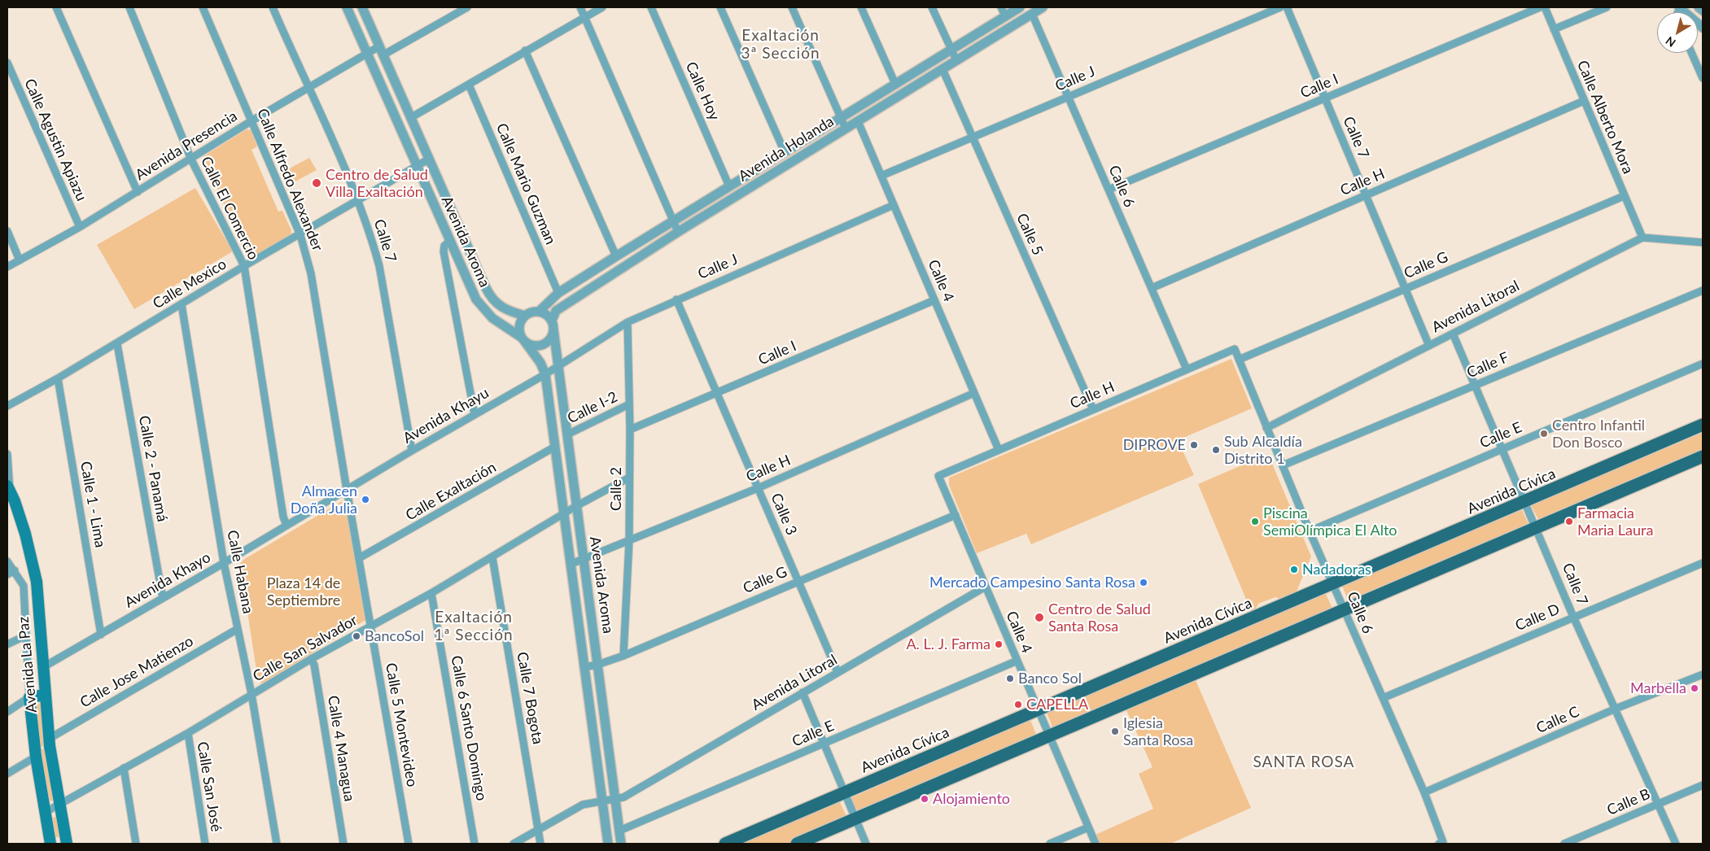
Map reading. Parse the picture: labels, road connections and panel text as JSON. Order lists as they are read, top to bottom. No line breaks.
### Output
{"streets":{"main road":["Avenida Cívica","Avenida La Paz"],"street":["Calle J","Calle I","Calle Hoy","Calle Alberto Mora","Calle 7","Calle Agustin Apiazu","Avenida Presencia","Avenida Holanda","Calle Alfredo Alexander","Calle H","Calle Mario Guzman","Calle 6","Calle El Comercio","Calle 5","Avenida Aroma","Calle G","Calle 4","Calle Mexico","Avenida Litoral","Calle F","Calle I-2","Avenida Khayu","Calle E","Calle 2 - Panamá","Calle 2","Calle Exaltación","Calle 1 - Lima","Calle 3","Calle Habana","Avenida Khayo","Calle D","Calle San Salvador","Calle Jose Matienzo","Calle 7 Bogota","Calle C","Calle 5 Montevideo","Calle 6 Santo Domingo","Calle 4 Managua","Calle San José","Calle B"]},"crossings":[["Calle J","Calle 6"],["Calle J","Calle 5"],["Calle J","Avenida Aroma"],["Calle J","Calle 4"],["Calle J","Avenida Khayu"],["Calle J","Calle 2"],["Calle J","Calle 3"],["Calle I","Calle 7"],["Calle I","Calle 6"],["Calle I","Calle 4"],["Calle I","Calle 2"],["Calle I","Calle 3"],["Calle Hoy","Avenida Holanda"],["Calle Alberto Mora","Calle H"],["Calle Alberto Mora","Calle G"],["Calle Alberto Mora","Avenida Litoral"],["Calle 7","Avenida Presencia"],["Calle 7","Calle H"],["Calle 7","Calle G"],["Calle 7","Calle Mexico"],["Calle 7","Avenida Litoral"],["Calle 7","Calle F"],["Calle 7","Avenida Khayu"],["Calle 7","Calle E"],["Calle 7","Avenida Cívica"],["Calle 7","Calle D"],["Calle 7","Calle C"],["Calle 7","Calle B"],["Calle Agustin Apiazu","Avenida Presencia"],["Avenida Presencia","Calle Alfredo Alexander"],["Avenida Presencia","Calle El Comercio"],["Avenida Presencia","Avenida Aroma"],["Avenida Holanda","Calle Mario Guzman"],["Avenida Holanda","Calle 6"],["Avenida Holanda","Calle 5"],["Avenida Holanda","Avenida Aroma"],["Avenida Holanda","Calle 4"],["Calle Alfredo Alexander","Calle Mexico"],["Calle Alfredo Alexander","Avenida Khayu"],["Calle Alfredo Alexander","Avenida Khayo"],["Calle Alfredo Alexander","Calle 5 Montevideo"],["Calle H","Calle 6"],["Calle H","Calle 5"],["Calle H","Avenida Aroma"],["Calle H","Calle 4"],["Calle H","Calle 2"],["Calle H","Calle 3"],["Calle 6","Calle G"],["Calle 6","Avenida Litoral"],["Calle 6","Calle F"],["Calle 6","Calle E"],["Calle 6","Avenida Cívica"],["Calle 6","Calle D"],["Calle 6","Calle C"],["Calle El Comercio","Calle Mexico"],["Calle El Comercio","Avenida Khayo"],["Avenida Aroma","Calle G"],["Avenida Aroma","Calle Mexico"],["Avenida Aroma","Avenida Litoral"],["Avenida Aroma","Calle I-2"],["Avenida Aroma","Avenida Khayu"],["Avenida Aroma","Calle E"],["Avenida Aroma","Calle Exaltación"],["Avenida Aroma","Calle San Salvador"],["Calle G","Calle 4"],["Calle G","Calle 2"],["Calle G","Calle 3"],["Calle 4","Avenida Litoral"],["Calle 4","Calle E"],["Calle 4","Avenida Cívica"],["Calle Mexico","Calle 2 - Panamá"],["Calle Mexico","Calle 1 - Lima"],["Calle Mexico","Calle Habana"],["Avenida Litoral","Calle 3"],["Avenida Litoral","Calle 7 Bogota"],["Calle I-2","Calle 2"],["Avenida Khayu","Avenida Khayo"],["Avenida Khayu","Calle 5 Montevideo"],["Calle 2 - Panamá","Avenida Khayo"],["Calle 2","Calle San Salvador"],["Calle Exaltación","Calle 5 Montevideo"],["Calle 1 - Lima","Avenida Khayo"],["Calle Habana","Avenida Khayo"],["Calle Habana","Calle San Salvador"],["Calle Habana","Calle Jose Matienzo"],["Avenida Khayo","Avenida La Paz"],["Avenida Khayo","Calle 5 Montevideo"],["Calle San Salvador","Avenida La Paz"],["Calle San Salvador","Calle 7 Bogota"],["Calle San Salvador","Calle 5 Montevideo"],["Calle San Salvador","Calle 6 Santo Domingo"],["Calle San Salvador","Calle 4 Managua"],["Calle San Salvador","Calle San José"],["Avenida La Paz","Calle Jose Matienzo"]],"districts":["Exaltación 3ª Sección","Exaltación 1ª Sección","SANTA ROSA"],"parks":["Plaza 14 de Septiembre"],"places":["Centro de Salud Villa Exaltación","Centro Infantil Don Bosco","DIPROVE","Sub Alcaldía Distrito 1","Almacen Doña Julia","Piscina SemiOlímpica El Alto","Farmacia Maria Laura","Nadadoras","Mercado Campesino Santa Rosa","Centro de Salud Santa Rosa","BancoSol","A. L. J. Farma","Banco Sol","Marbella","CAPELLA","Iglesia Santa Rosa","Alojamiento"],"north":"bottom left"}
